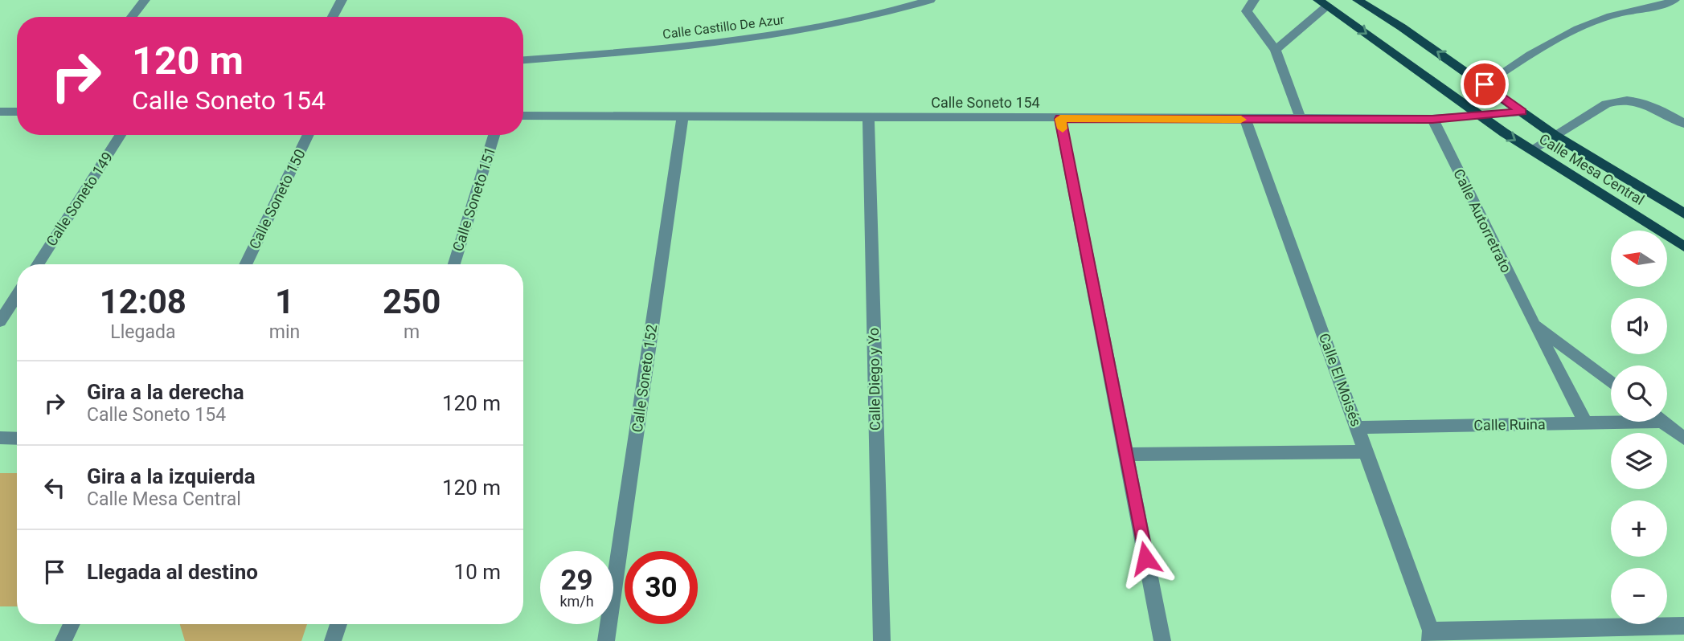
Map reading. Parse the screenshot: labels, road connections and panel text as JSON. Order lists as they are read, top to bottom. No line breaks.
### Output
{"streets":{"main road":["Calle Mesa Central"],"street":["Calle Castillo De Azur","Calle Soneto 154","Calle Soneto 149","Calle Soneto 150","Calle Soneto 151","Calle Autorretrato","Calle Soneto 152","Calle Diego y Yo","Calle El Moisés","Calle Ruina"]},"crossings":[["Calle Soneto 154","Calle Mesa Central"],["Calle Soneto 154","Calle Autorretrato"],["Calle Soneto 154","Calle Soneto 152"],["Calle Soneto 154","Calle Diego y Yo"],["Calle Soneto 154","Calle El Moisés"],["Calle Autorretrato","Calle Ruina"],["Calle El Moisés","Calle Ruina"]],"north":"left","page":{"turn":["120 m","Calle Soneto 154"],"map_buttons":["+","−"],"eta":["12:08","Llegada","1","min","250","m"],"list":[{"name":"Gira a la derecha","note":"Calle Soneto 154","value":"120 m"},{"name":"Gira a la izquierda","note":"Calle Mesa Central","value":"120 m"},{"name":"Llegada al destino","value":"10 m"}],"speed":"29 km/h","limit":"30"}}
